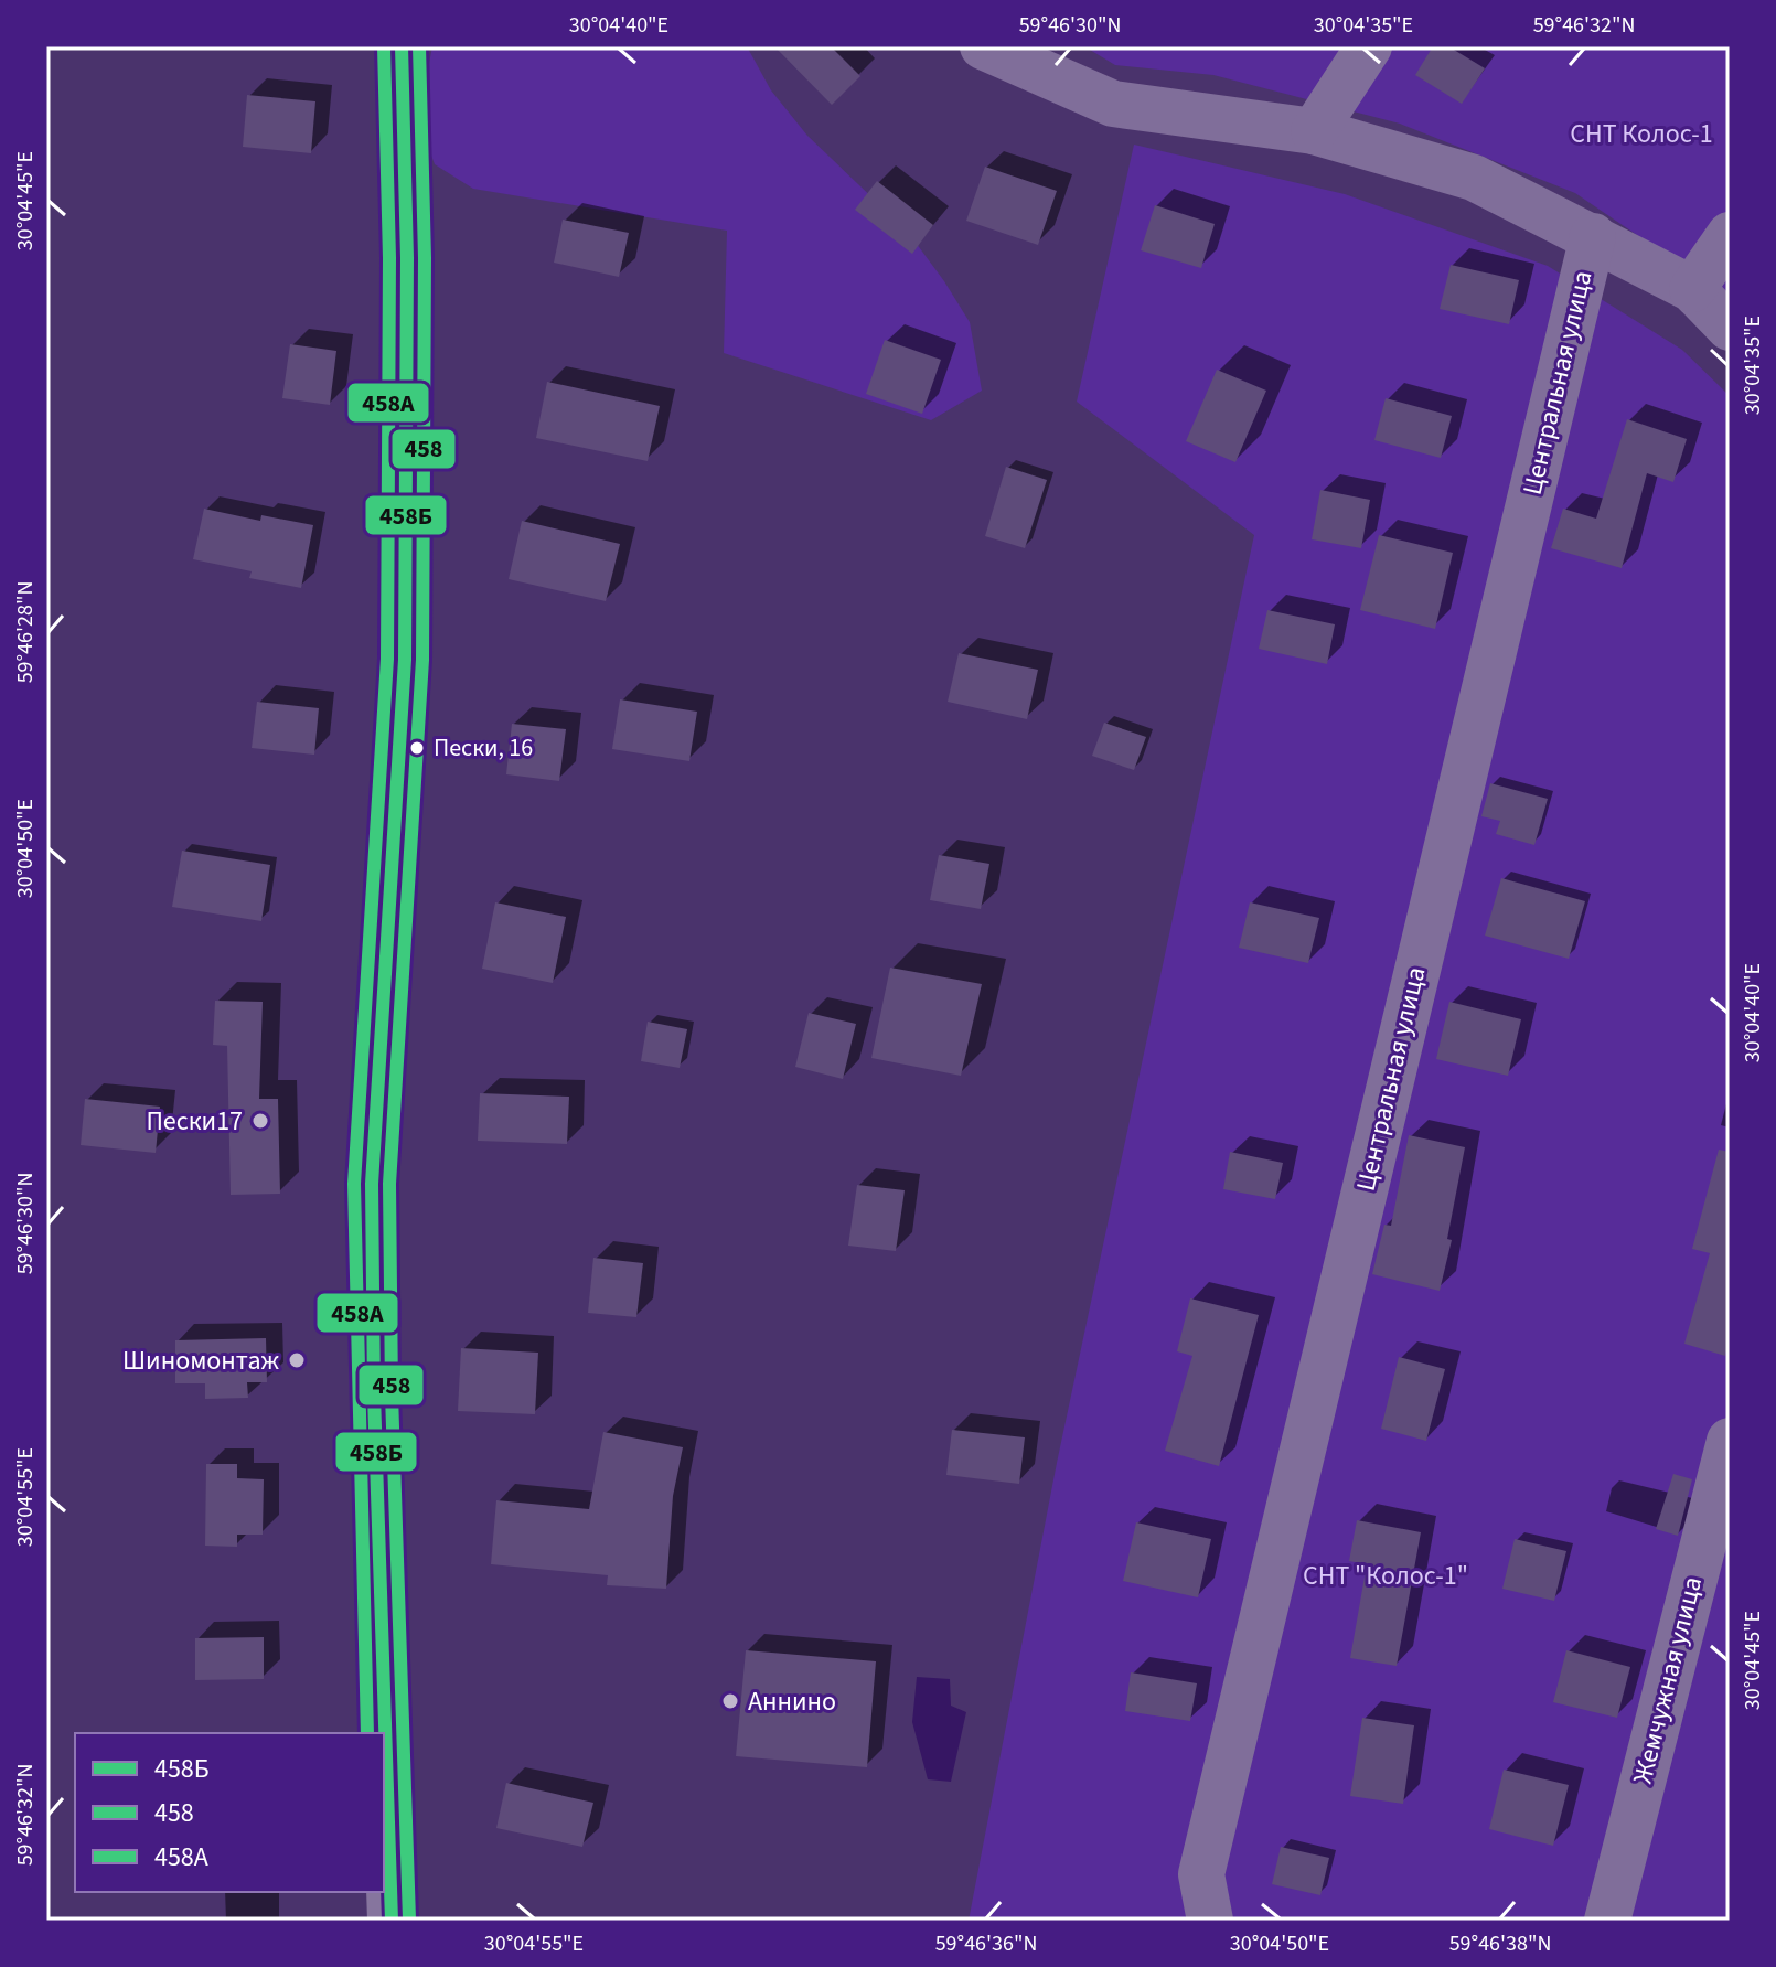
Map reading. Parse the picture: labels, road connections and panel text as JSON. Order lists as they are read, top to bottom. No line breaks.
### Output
{"streets":{"street":["Центральная улица","Жемчужная улица"]},"parks":["СНТ Колос-1","СНТ \"Колос-1\""],"places":["Пески, 16","Пески17","Шиномонтаж","Аннино"],"lines":["transit line 458Б","transit line 458","transit line 458А"],"legend":["458Б","458","458А"],"coordinates":["30°04'40\"E","59°46'30\"N","30°04'35\"E","59°46'32\"N","30°04'45\"E","59°46'28\"N","30°04'50\"E","30°04'55\"E","59°46'36\"N","59°46'38\"N"]}
